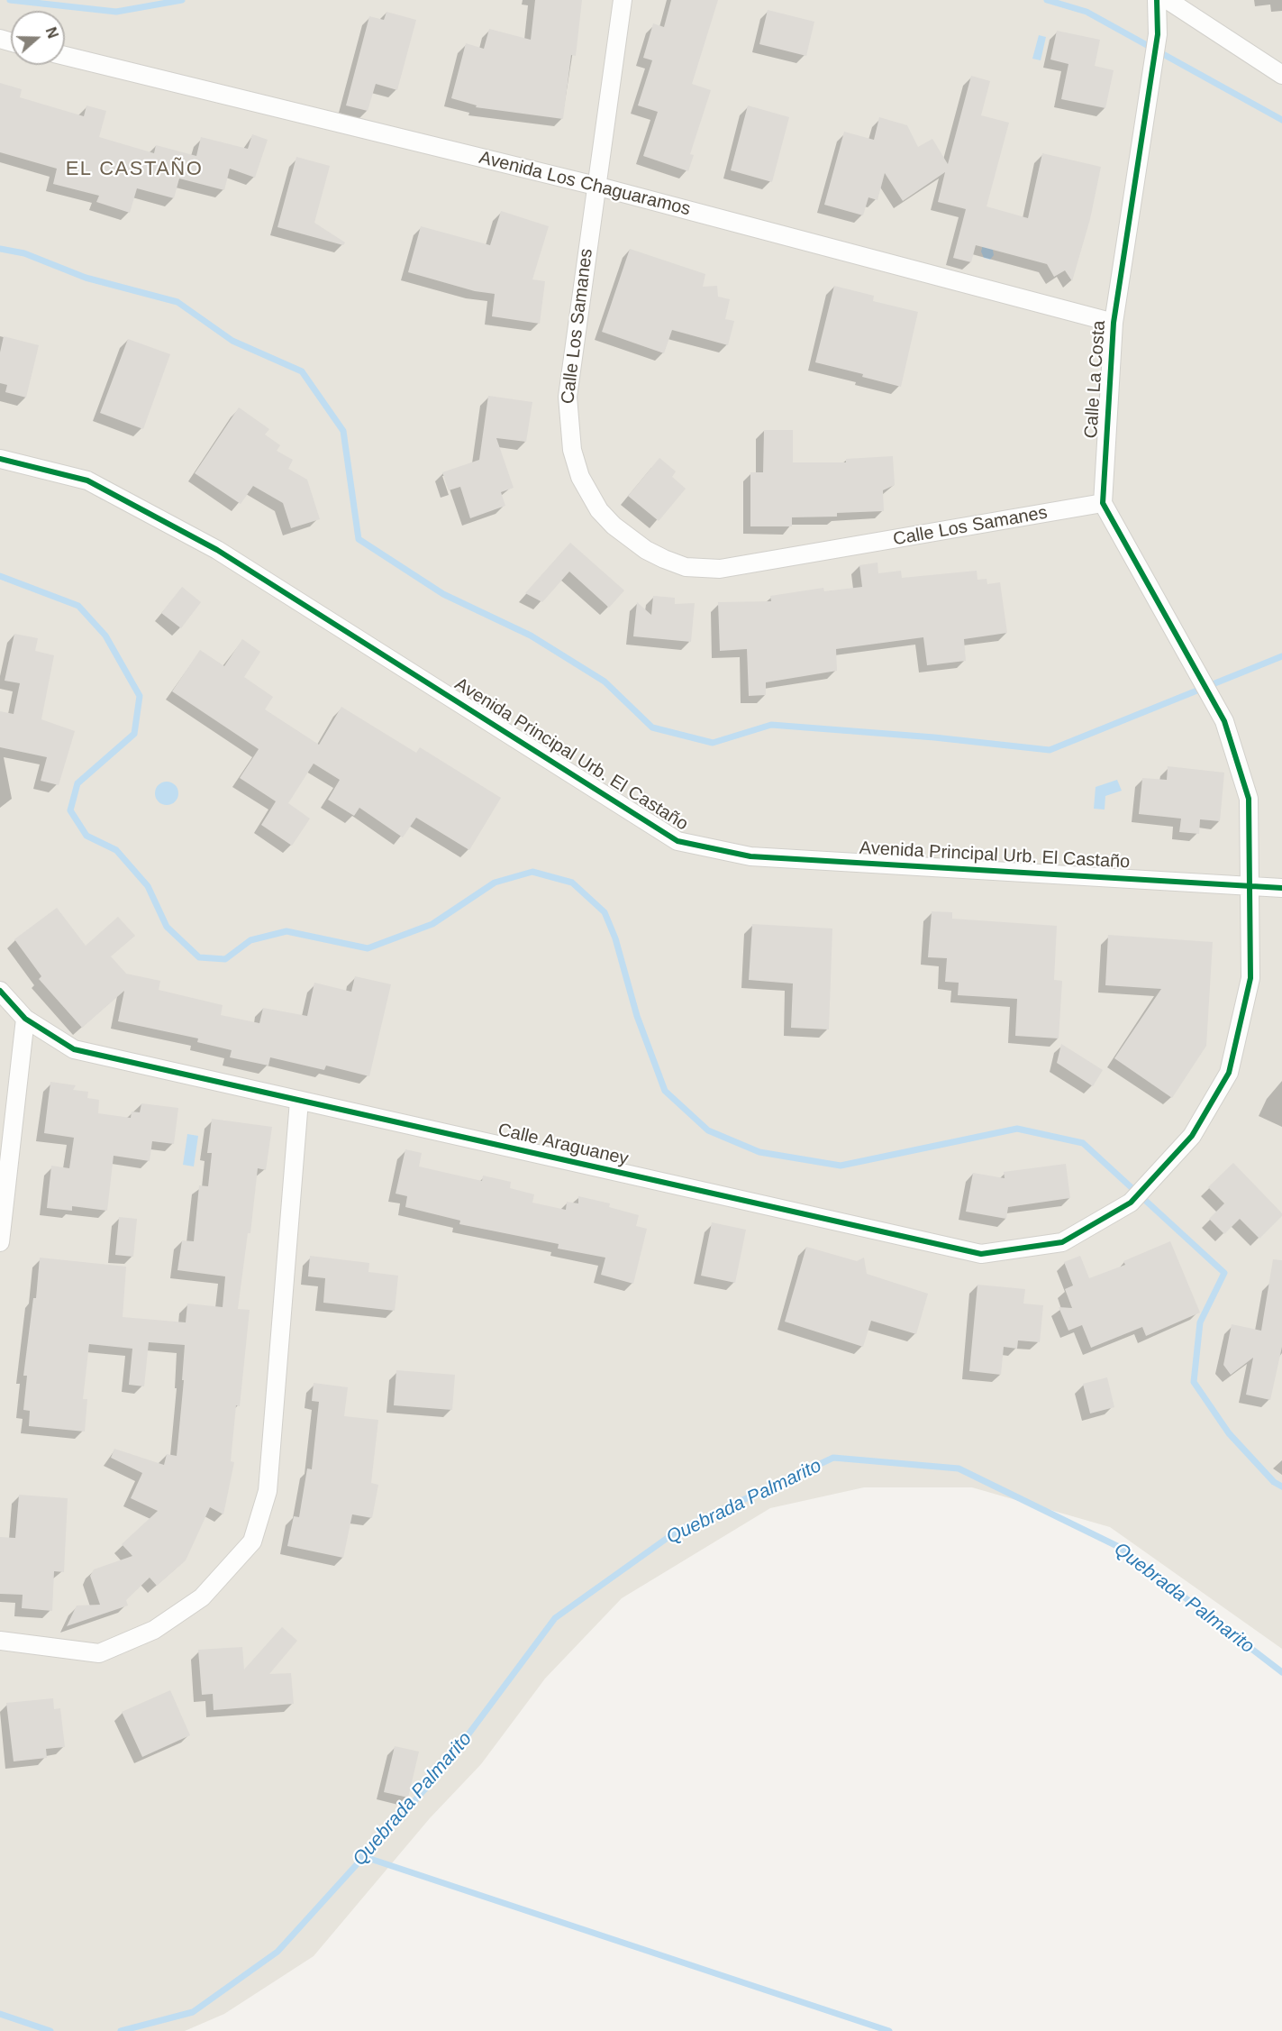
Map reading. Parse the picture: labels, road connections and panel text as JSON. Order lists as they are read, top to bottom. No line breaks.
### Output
{"streets":{"street":["Avenida Los Chaguaramos","Calle Los Samanes","Calle La Costa","Avenida Principal Urb. El Castaño","Calle Araguaney"]},"crossings":[["Avenida Los Chaguaramos","Calle Los Samanes"],["Avenida Los Chaguaramos","Calle La Costa"],["Calle Los Samanes","Calle La Costa"],["Calle Los Samanes","Calle Araguaney"],["Calle La Costa","Calle Araguaney"],["Avenida Principal Urb. El Castaño","Calle Araguaney"]],"districts":["EL CASTAÑO"],"water":["Quebrada Palmarito"],"north":"right"}
